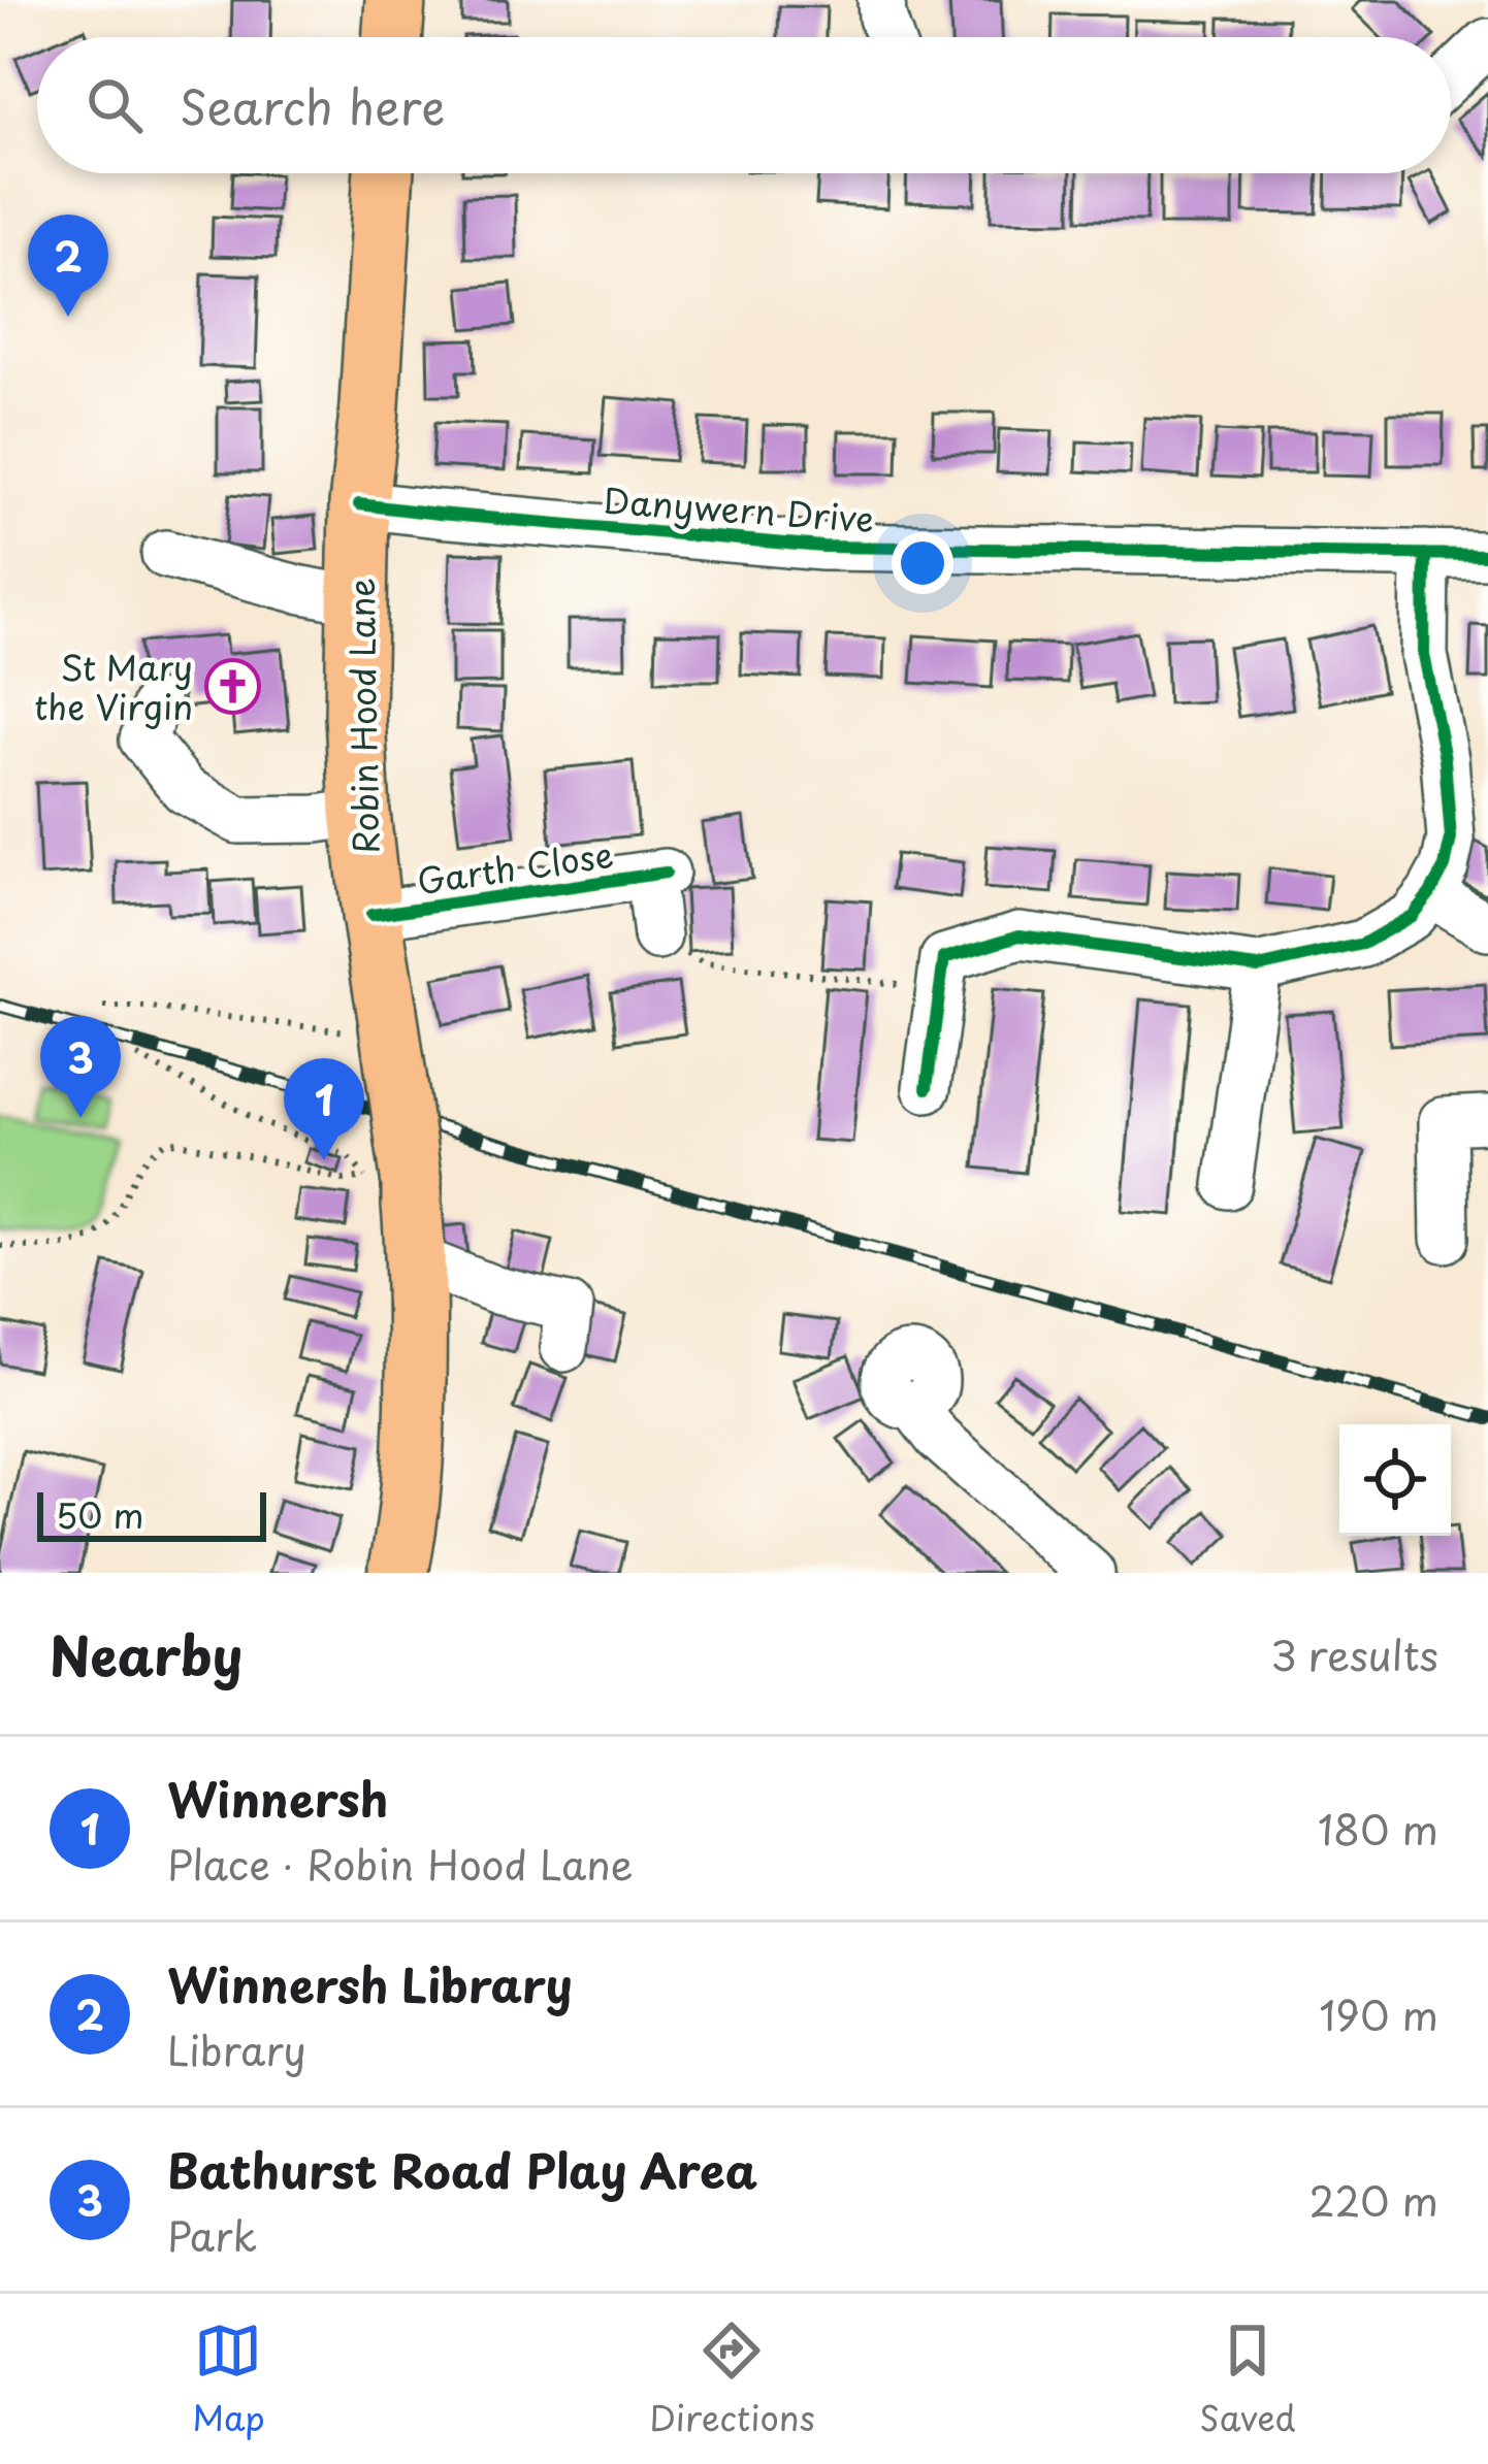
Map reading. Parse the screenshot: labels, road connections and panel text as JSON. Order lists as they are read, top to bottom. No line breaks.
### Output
{"streets":{"main road":["Robin Hood Lane"],"street":["Danywern Drive","Garth Close"]},"crossings":[["Danywern Drive","Robin Hood Lane"],["Robin Hood Lane","Garth Close"]],"places":{"church":["St Mary the Virgin"]},"scale_bar":"50 m","page":{"search":"Search here","pins":["2","3","1"],"scale":"50 m","heading":["Nearby","3 results"],"list":[{"mark":"1","name":"Winnersh","note":"Place · Robin Hood Lane","value":"180 m"},{"mark":"2","name":"Winnersh Library","note":"Library","value":"190 m"},{"mark":"3","name":"Bathurst Road Play Area","note":"Park","value":"220 m"}],"nav":["Map","Directions","Saved"]}}
